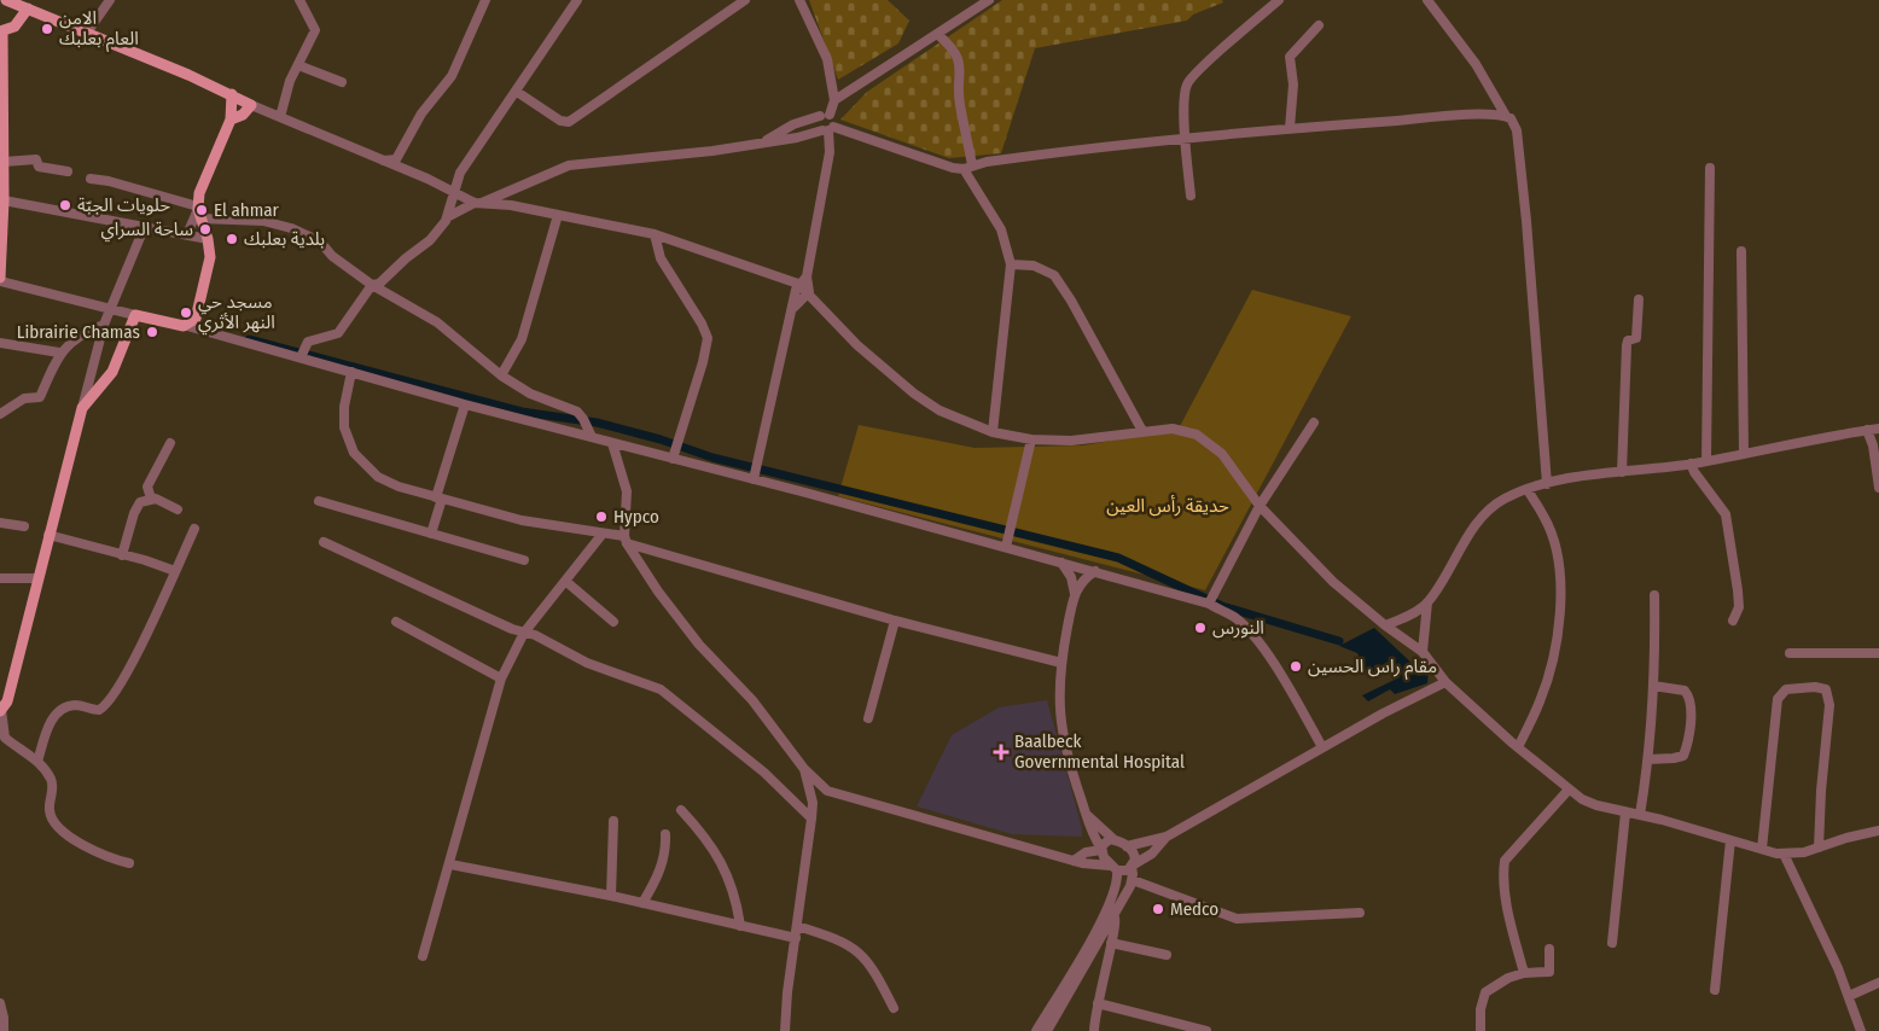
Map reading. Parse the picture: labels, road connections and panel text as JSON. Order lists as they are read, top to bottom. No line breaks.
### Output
{"parks":["حديقة رأس العين"],"places":{"other":["الامن العام بعلبك","حلويات الجبّة","El ahmar","ساحة السراي","بلدية بعلبك","مسجد حي النهر الأثري","Librairie Chamas","Hypco","النورس","مقام راس الحسين","Medco"],"health":["Baalbeck Governmental Hospital"]}}
